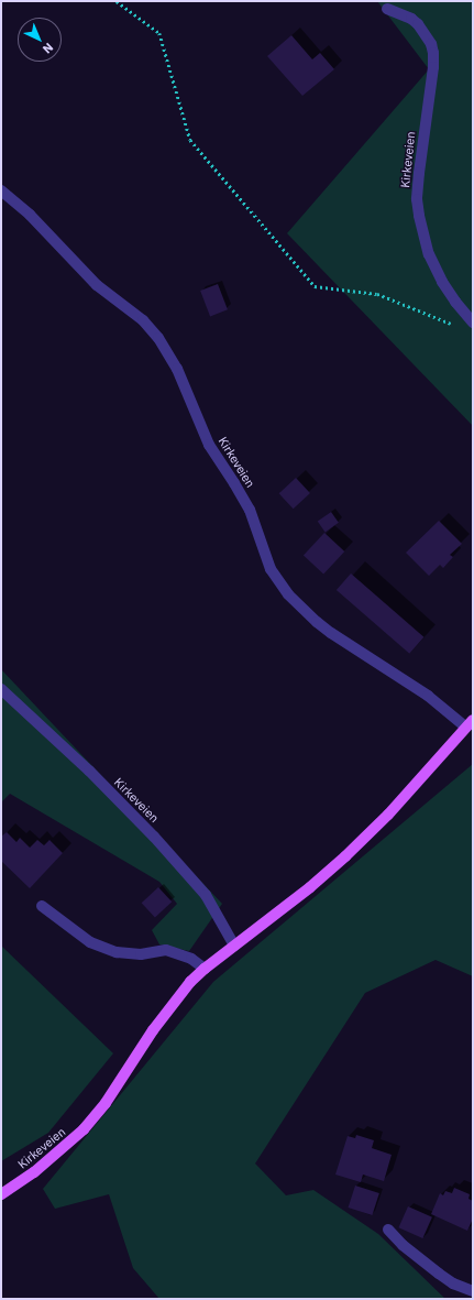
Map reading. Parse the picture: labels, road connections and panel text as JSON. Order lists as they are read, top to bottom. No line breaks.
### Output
{"streets":{"main road":["Kirkeveien"]},"north":"bottom right"}
